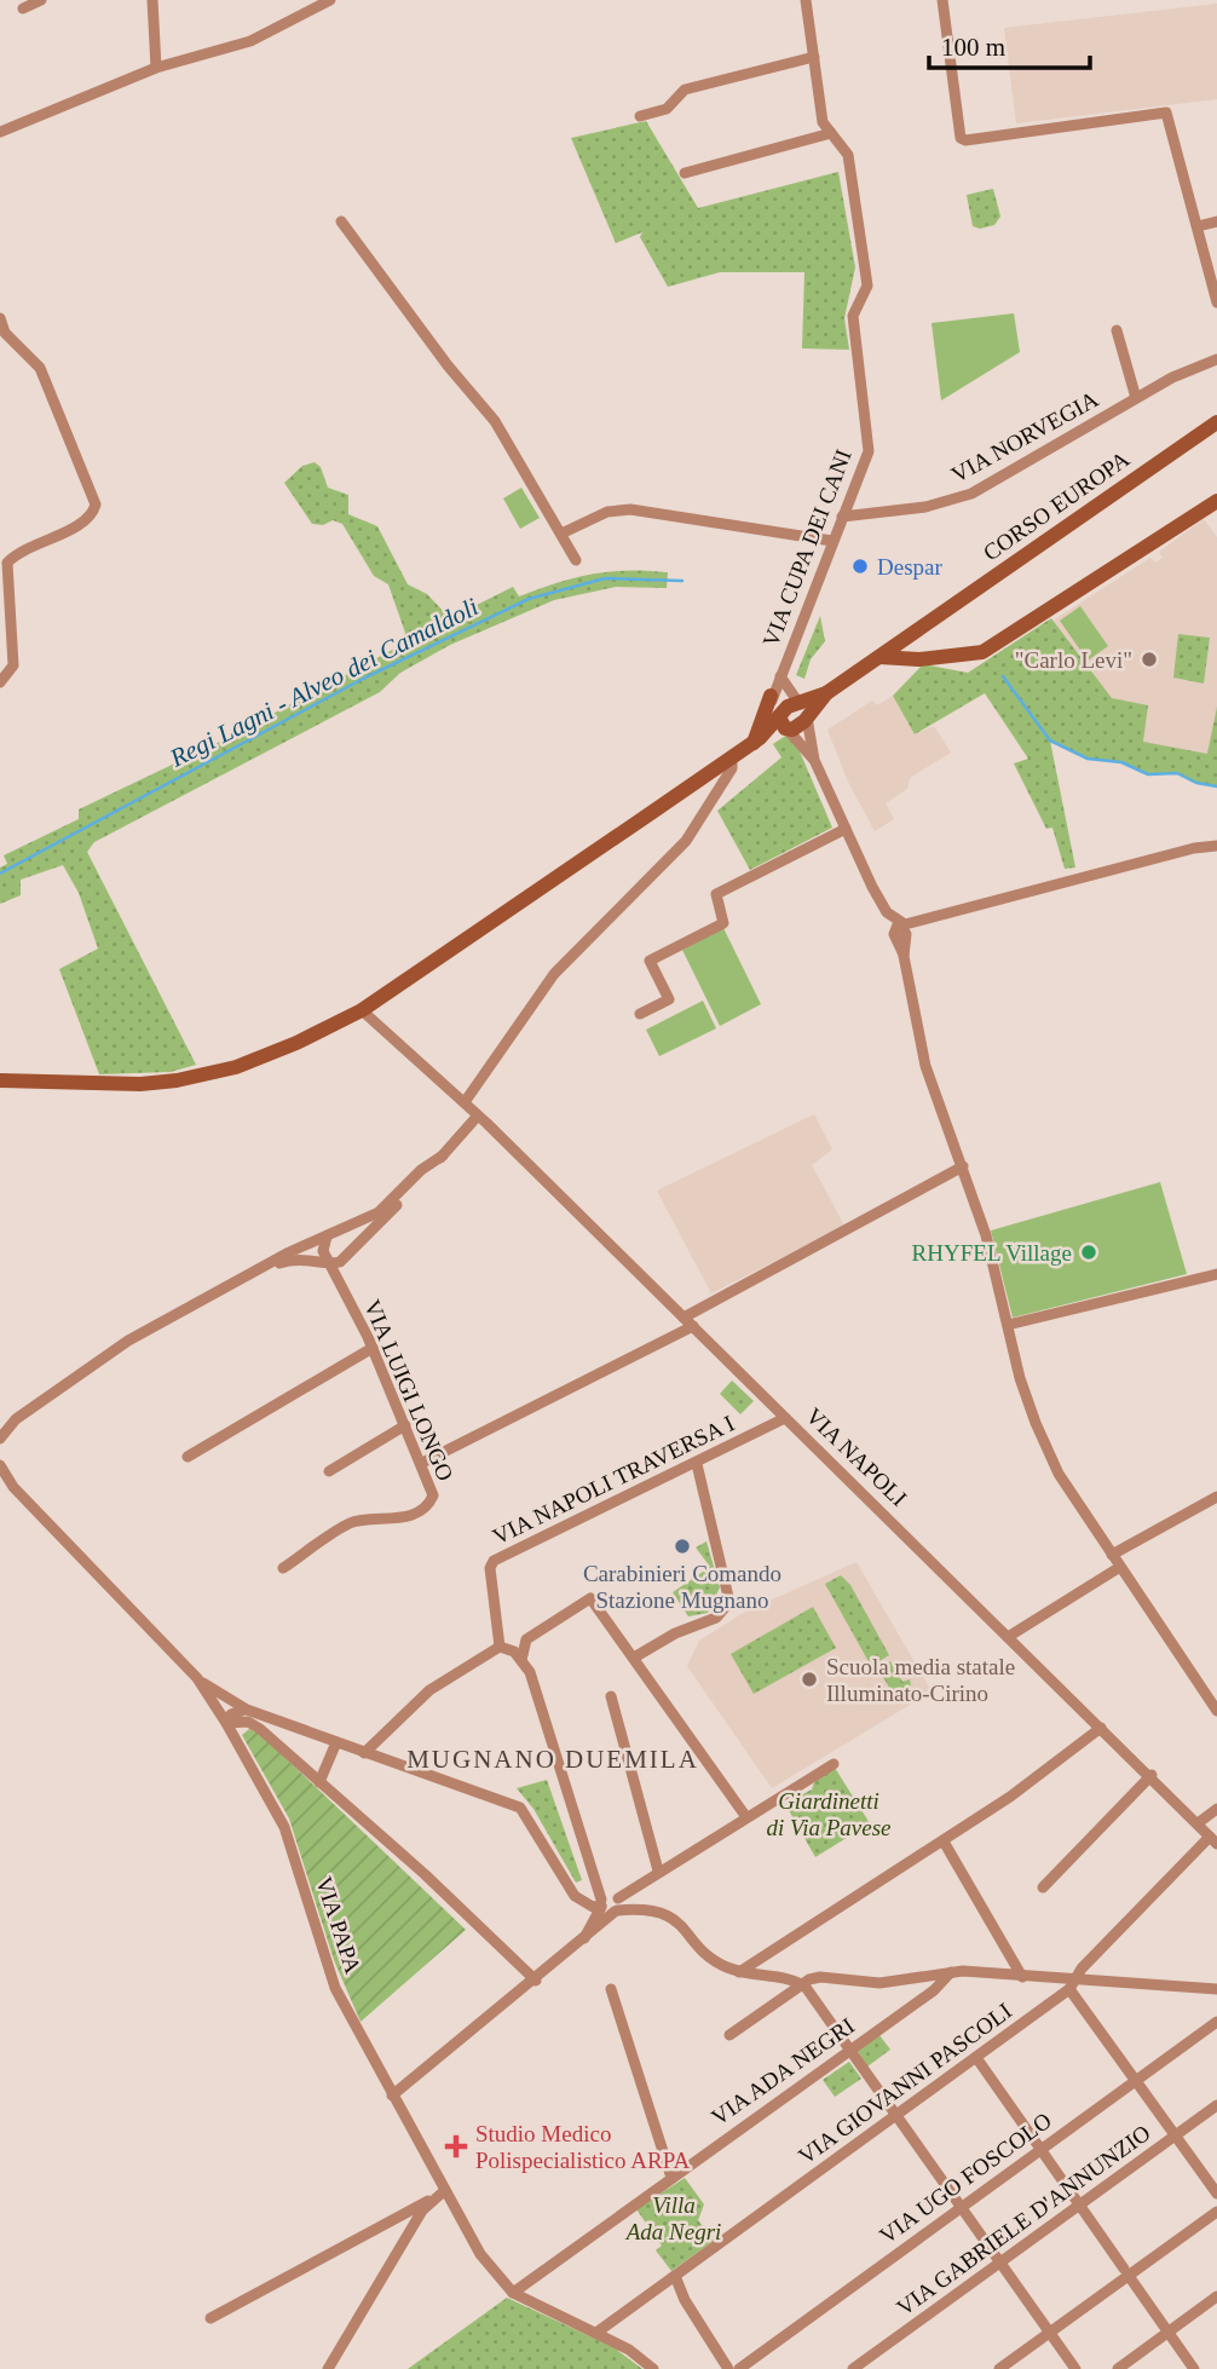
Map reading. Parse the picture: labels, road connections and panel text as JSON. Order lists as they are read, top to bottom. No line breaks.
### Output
{"streets":{"main road":["CORSO EUROPA"],"street":["VIA NORVEGIA","VIA CUPA DEI CANI","VIA LUIGI LONGO","VIA NAPOLI","VIA NAPOLI TRAVERSA I","VIA PAPA","VIA ADA NEGRI","VIA GIOVANNI PASCOLI","VIA UGO FOSCOLO","VIA GABRIELE D'ANNUNZIO"]},"crossings":[["VIA NORVEGIA","VIA CUPA DEI CANI"],["VIA NAPOLI","VIA NAPOLI TRAVERSA I"],["VIA NAPOLI","VIA GIOVANNI PASCOLI"],["VIA PAPA","VIA ADA NEGRI"],["VIA PAPA","VIA GIOVANNI PASCOLI"]],"districts":["MUGNANO DUEMILA"],"water":["Regi Lagni - Alveo dei Camaldoli"],"parks":["Giardinetti di Via Pavese","Villa Ada Negri"],"places":{"other":["Despar","\"Carlo Levi\"","RHYFEL Village","Carabinieri Comando Stazione Mugnano","Scuola media statale Illuminato-Cirino"],"health":["Studio Medico Polispecialistico ARPA"]},"scale_bar":"100 m"}
